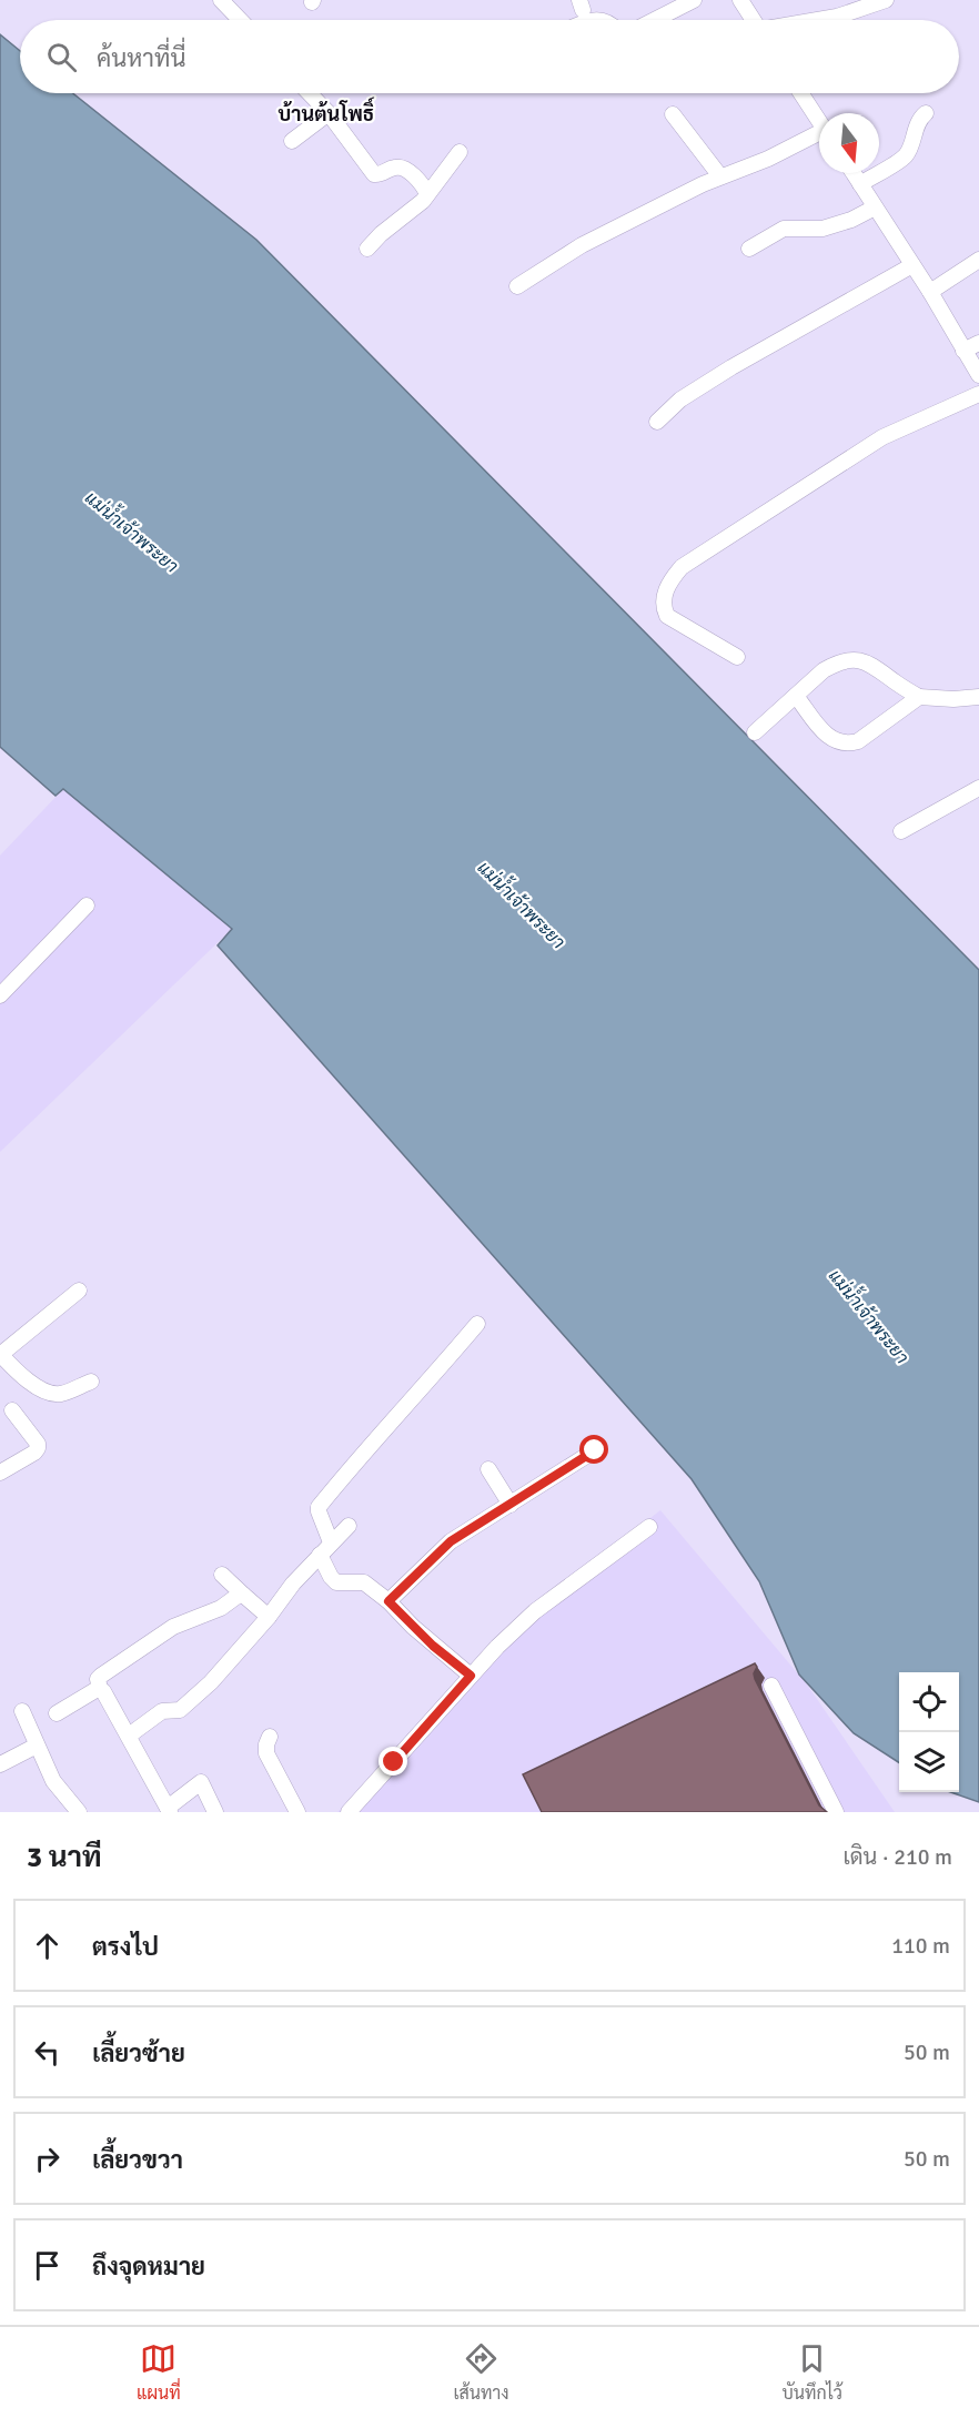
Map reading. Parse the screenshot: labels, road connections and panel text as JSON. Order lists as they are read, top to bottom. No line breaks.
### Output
{"districts":["บ้านต้นโพธิ์"],"water":["แม่น้ำเจ้าพระยา"],"north":"bottom","page":{"search":"ค้นหาที่นี่","heading":["3 นาที","เดิน · 210 m"],"list":[["ตรงไป","110 m"],["เลี้ยวซ้าย","50 m"],["เลี้ยวขวา","50 m"],"ถึงจุดหมาย"],"nav":["แผนที่","เส้นทาง","บันทึกไว้"]}}
